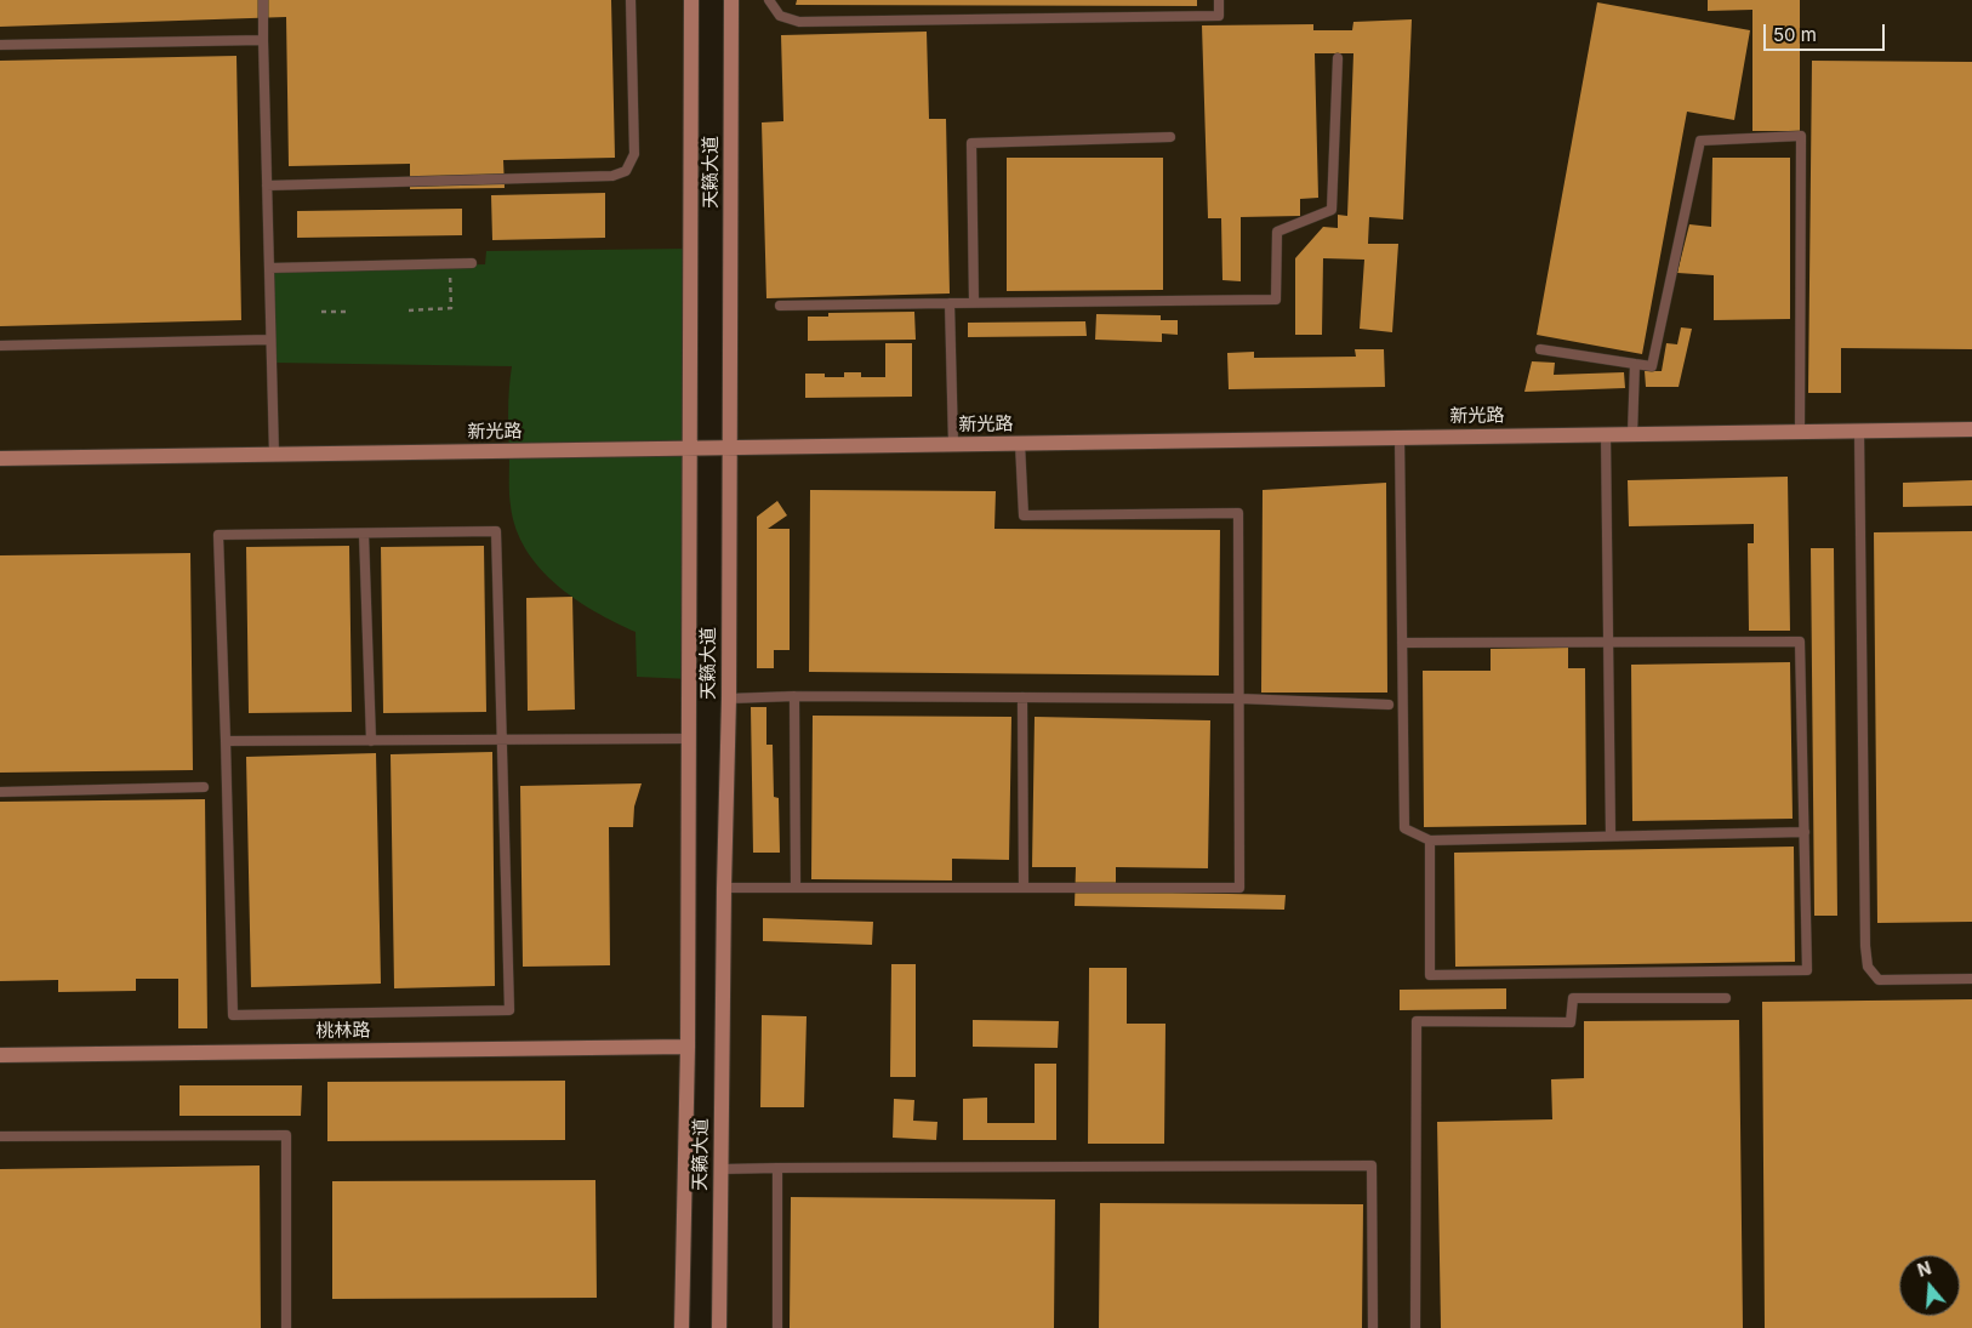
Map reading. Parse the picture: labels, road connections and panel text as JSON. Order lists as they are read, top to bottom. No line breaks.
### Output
{"streets":{"street":["天籁大道","新光路","桃林路"]},"crossings":[["天籁大道","新光路"],["天籁大道","桃林路"]],"scale_bar":"50 m","north":"top"}
